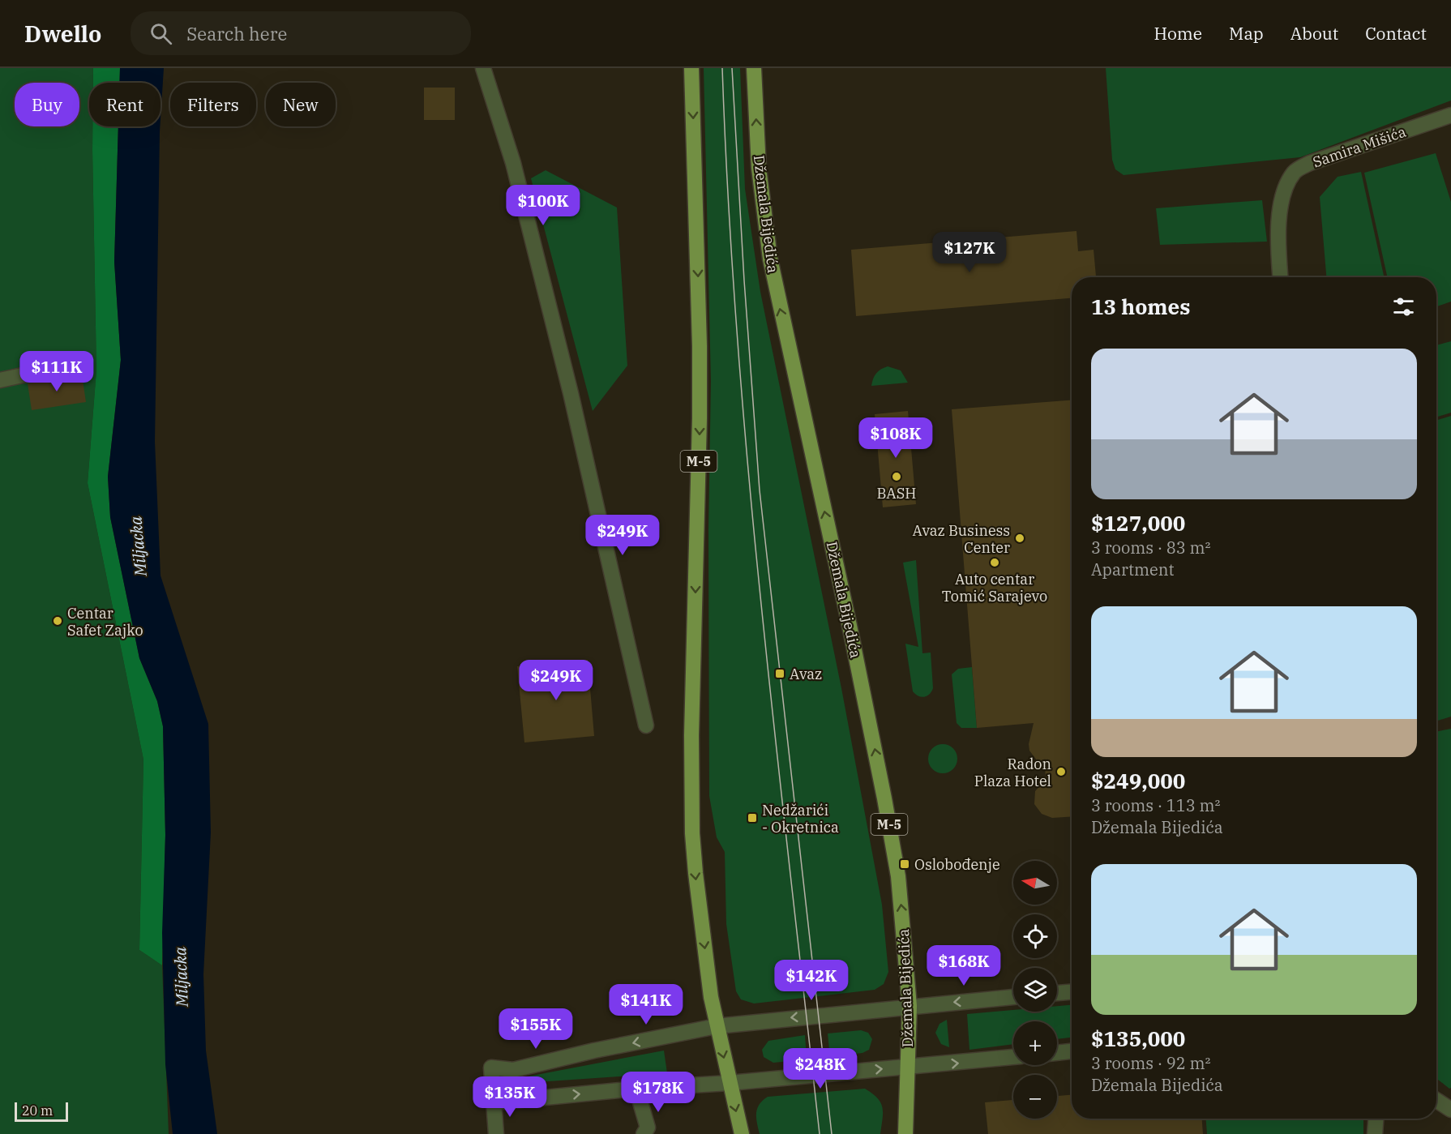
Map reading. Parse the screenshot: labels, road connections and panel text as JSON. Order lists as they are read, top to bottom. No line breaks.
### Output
{"streets":{"main road":["Džemala Bijedića","M-5"],"street":["Samira Mišića"]},"water":["Miljacka"],"places":{"other":["BASH","Avaz Business Center","Auto centar Tomić Sarajevo","Centar Safet Zajko","Radon Plaza Hotel"],"transit":["Avaz","Nedžarići - Okretnica","Oslobođenje"]},"scale_bar":"20 m","north":"left","page":{"header":"Dwello","search":"Search here","nav":["Home","Map","About","Contact"],"chip":["Buy","Rent","Filters","New"],"price":["$100K","$127K","$111K","$108K","$249K","$249K","$168K","$142K","$141K","$155K","$248K","$178K","$135K"],"heading":"13 homes","list":[{"name":"$127,000","note":"3 rooms · 83 m² · Apartment"},{"name":"$249,000","note":"3 rooms · 113 m² · Džemala Bijedića"},{"name":"$135,000","note":"3 rooms · 92 m² · Džemala Bijedića"}],"map_buttons":["+","−"],"scale":"20 m"}}
